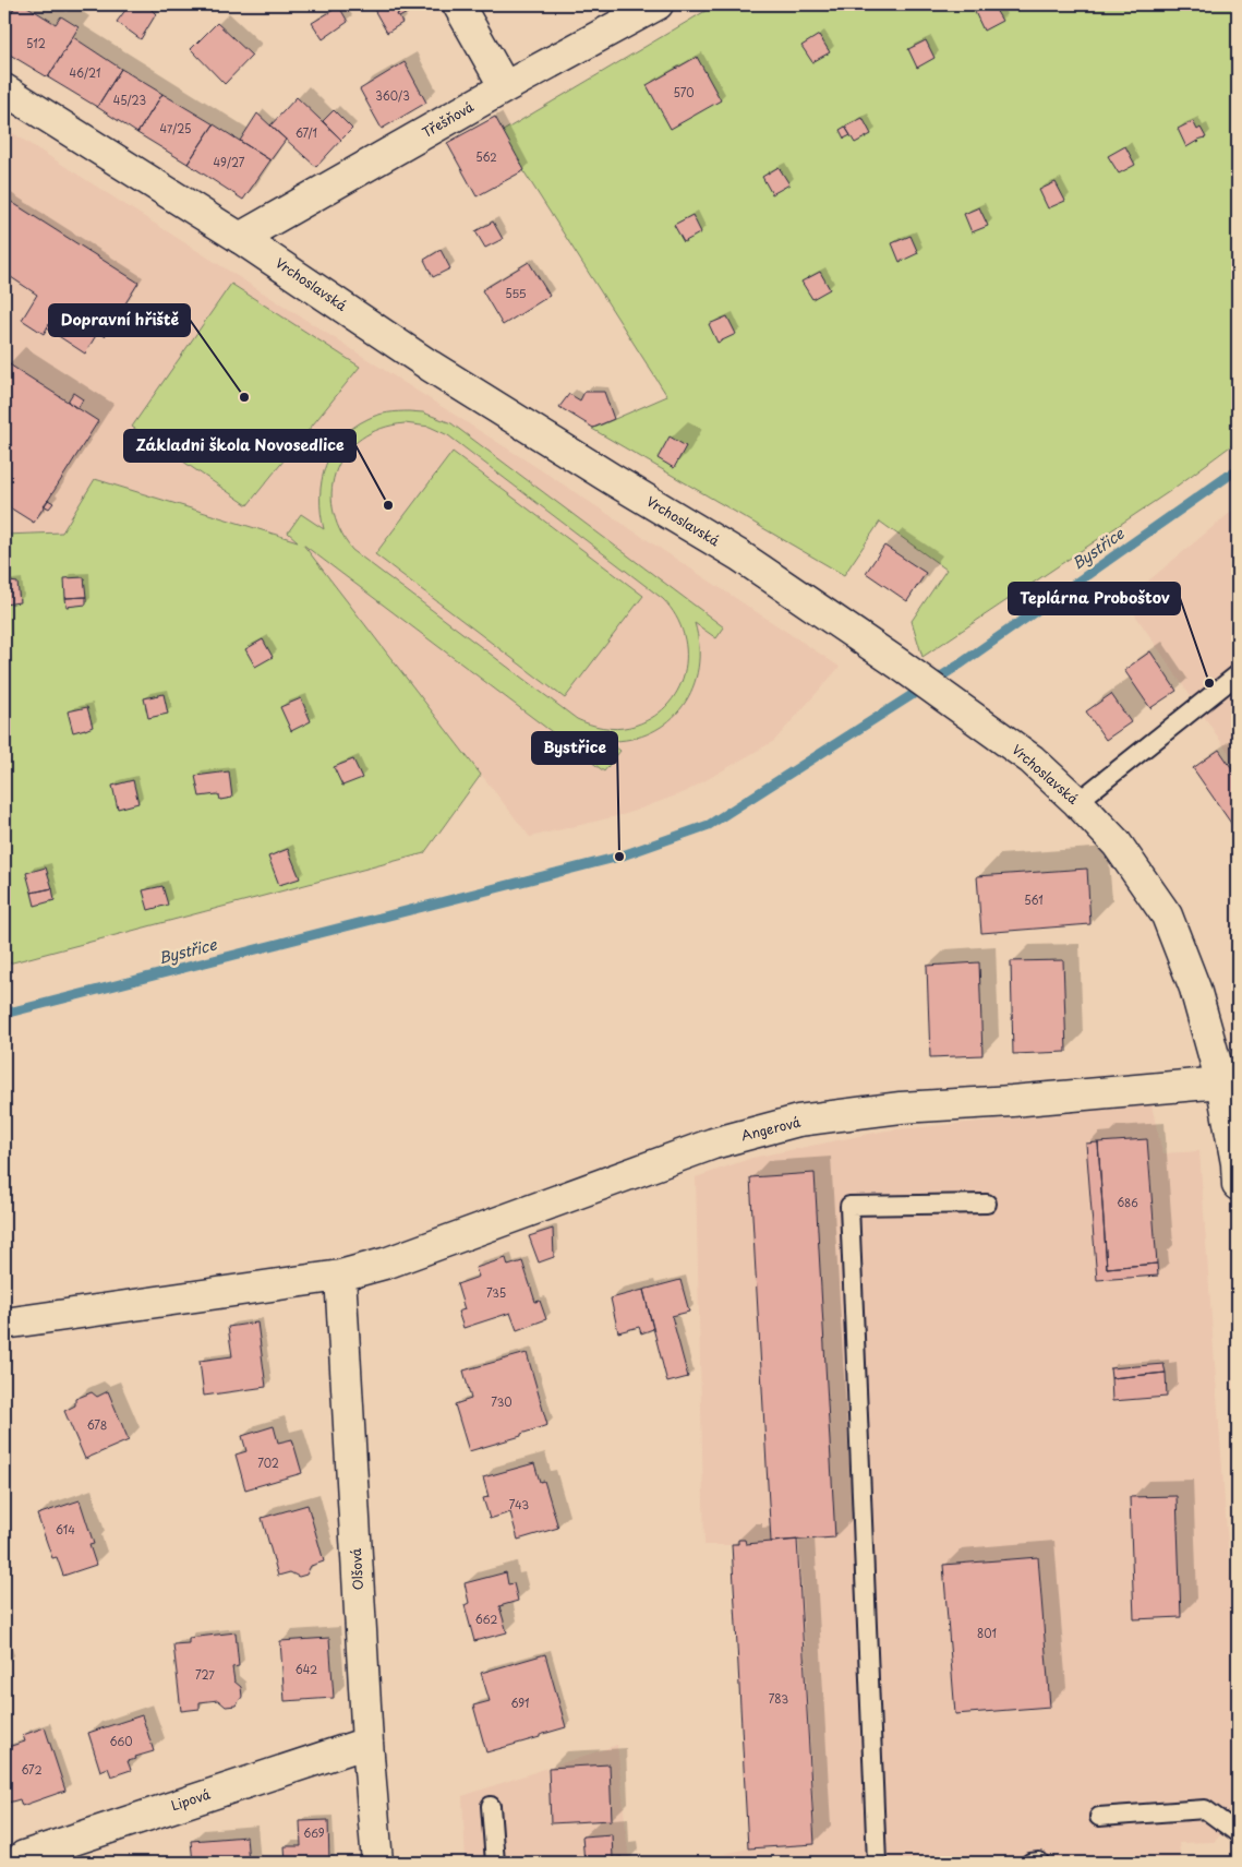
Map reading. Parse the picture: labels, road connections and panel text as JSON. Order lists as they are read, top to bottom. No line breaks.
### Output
{"streets":{"street":["Třešňová","Vrchoslavská","Angerová","Olšová","Lipová"]},"crossings":[["Třešňová","Vrchoslavská"],["Vrchoslavská","Angerová"],["Angerová","Olšová"],["Olšová","Lipová"]],"water":["Bystřice"],"places":["Dopravní hřiště","Základni škola Novosedlice","Teplárna Proboštov","Bystřice"],"house_numbers":["512","46/21","570","360/3","45/23","47/25","67/1","562","49/27","555","561","686","735","730","678","702","743","614","662","801","642","727","783","691","660","672","669"]}
